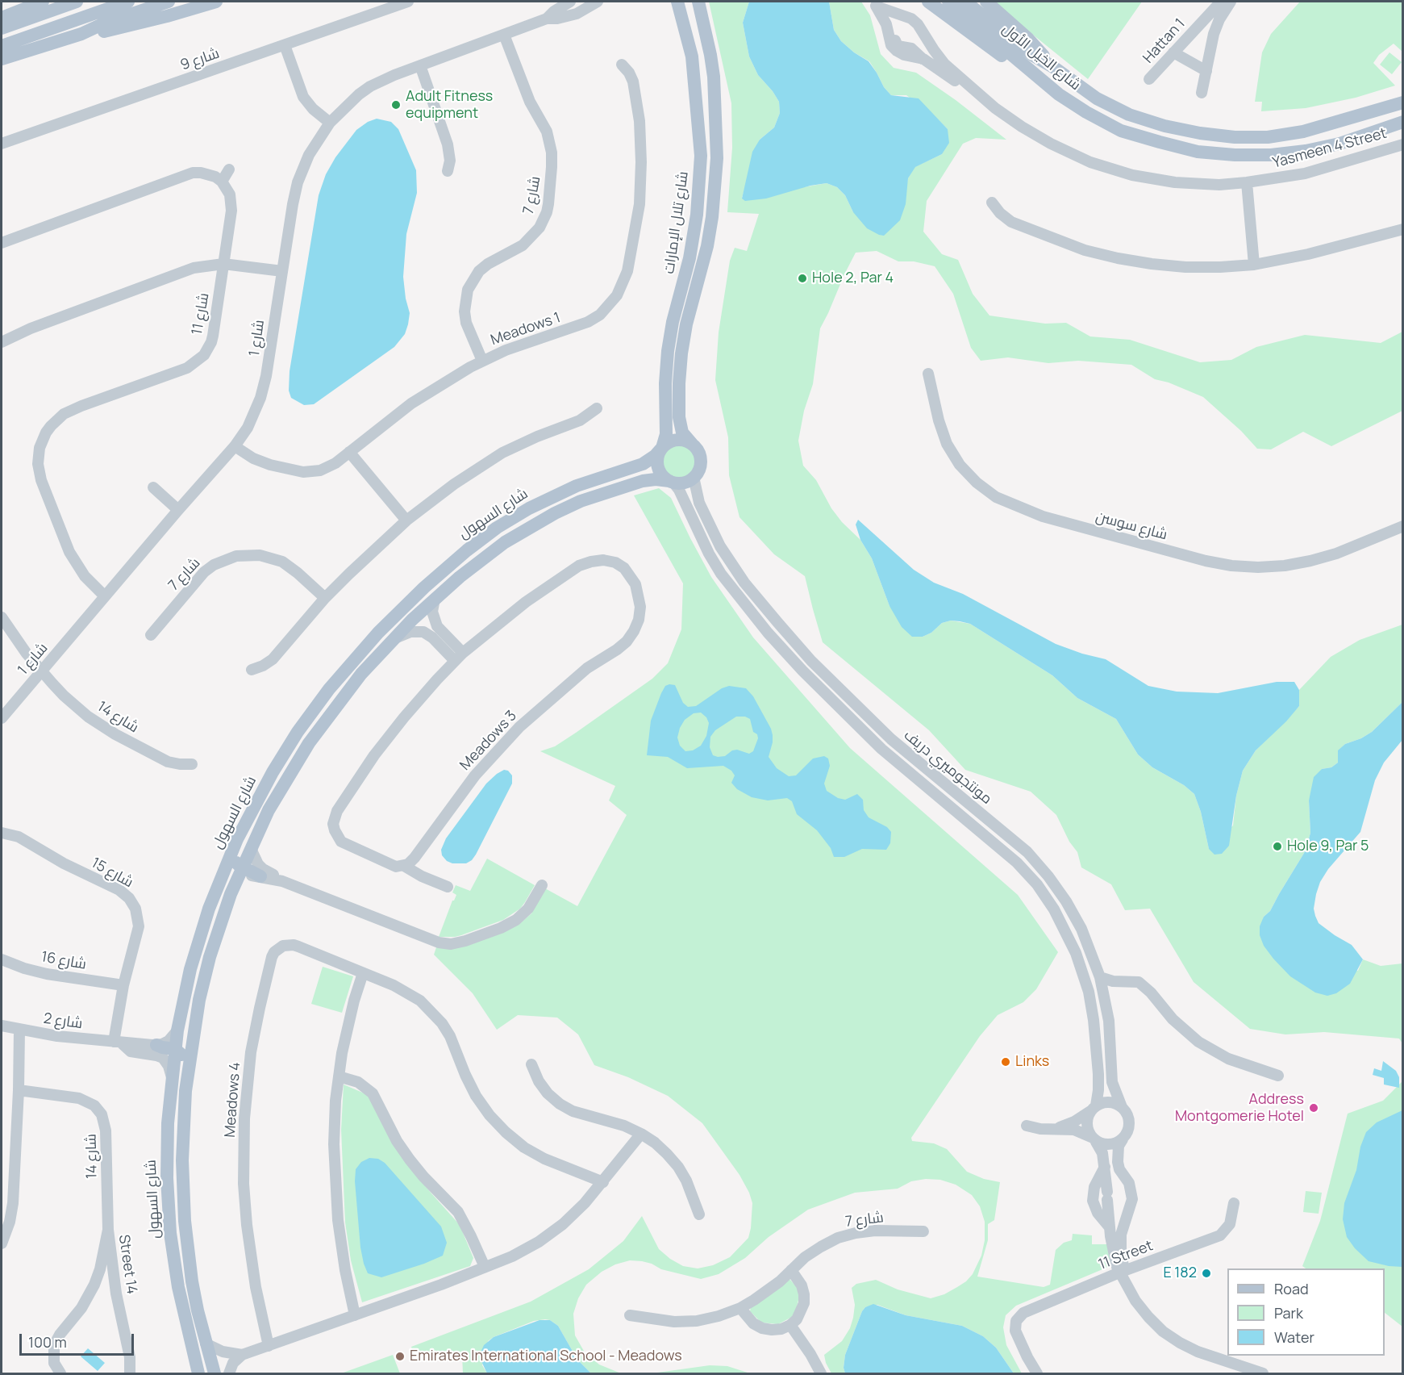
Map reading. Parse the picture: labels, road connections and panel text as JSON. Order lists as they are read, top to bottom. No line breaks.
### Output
{"streets":{"main road":["شارع الخيل الأول","شارع تلال الإمارات","شارع السهول"],"street":["Hattan 1","شارع 9","Yasmeen 4 Street","شارع 7","شارع 11","Meadows 1","شارع 1","شارع سوسن","شارع 14","Meadows 3","مونتجوميري دريف","شارع 15","شارع 16","شارع 2","Meadows 4","11 Street","Street 14"]},"crossings":[["شارع 7","Meadows 1"],["شارع 7","شارع 1"],["شارع تلال الإمارات","شارع السهول"],["شارع تلال الإمارات","مونتجوميري دريف"],["شارع 11","شارع 1"],["Meadows 1","شارع 1"],["شارع 1","شارع 14"],["شارع السهول","مونتجوميري دريف"],["شارع 14","Street 14"],["شارع 15","شارع 16"],["شارع 15","شارع 2"]],"places":["Adult Fitness equipment","Hole 2, Par 4","Hole 9, Par 5","Links","Address Montgomerie Hotel","E 182","Emirates International School - Meadows"],"legend":["Road","Park","Water"],"scale_bar":"100 m"}
